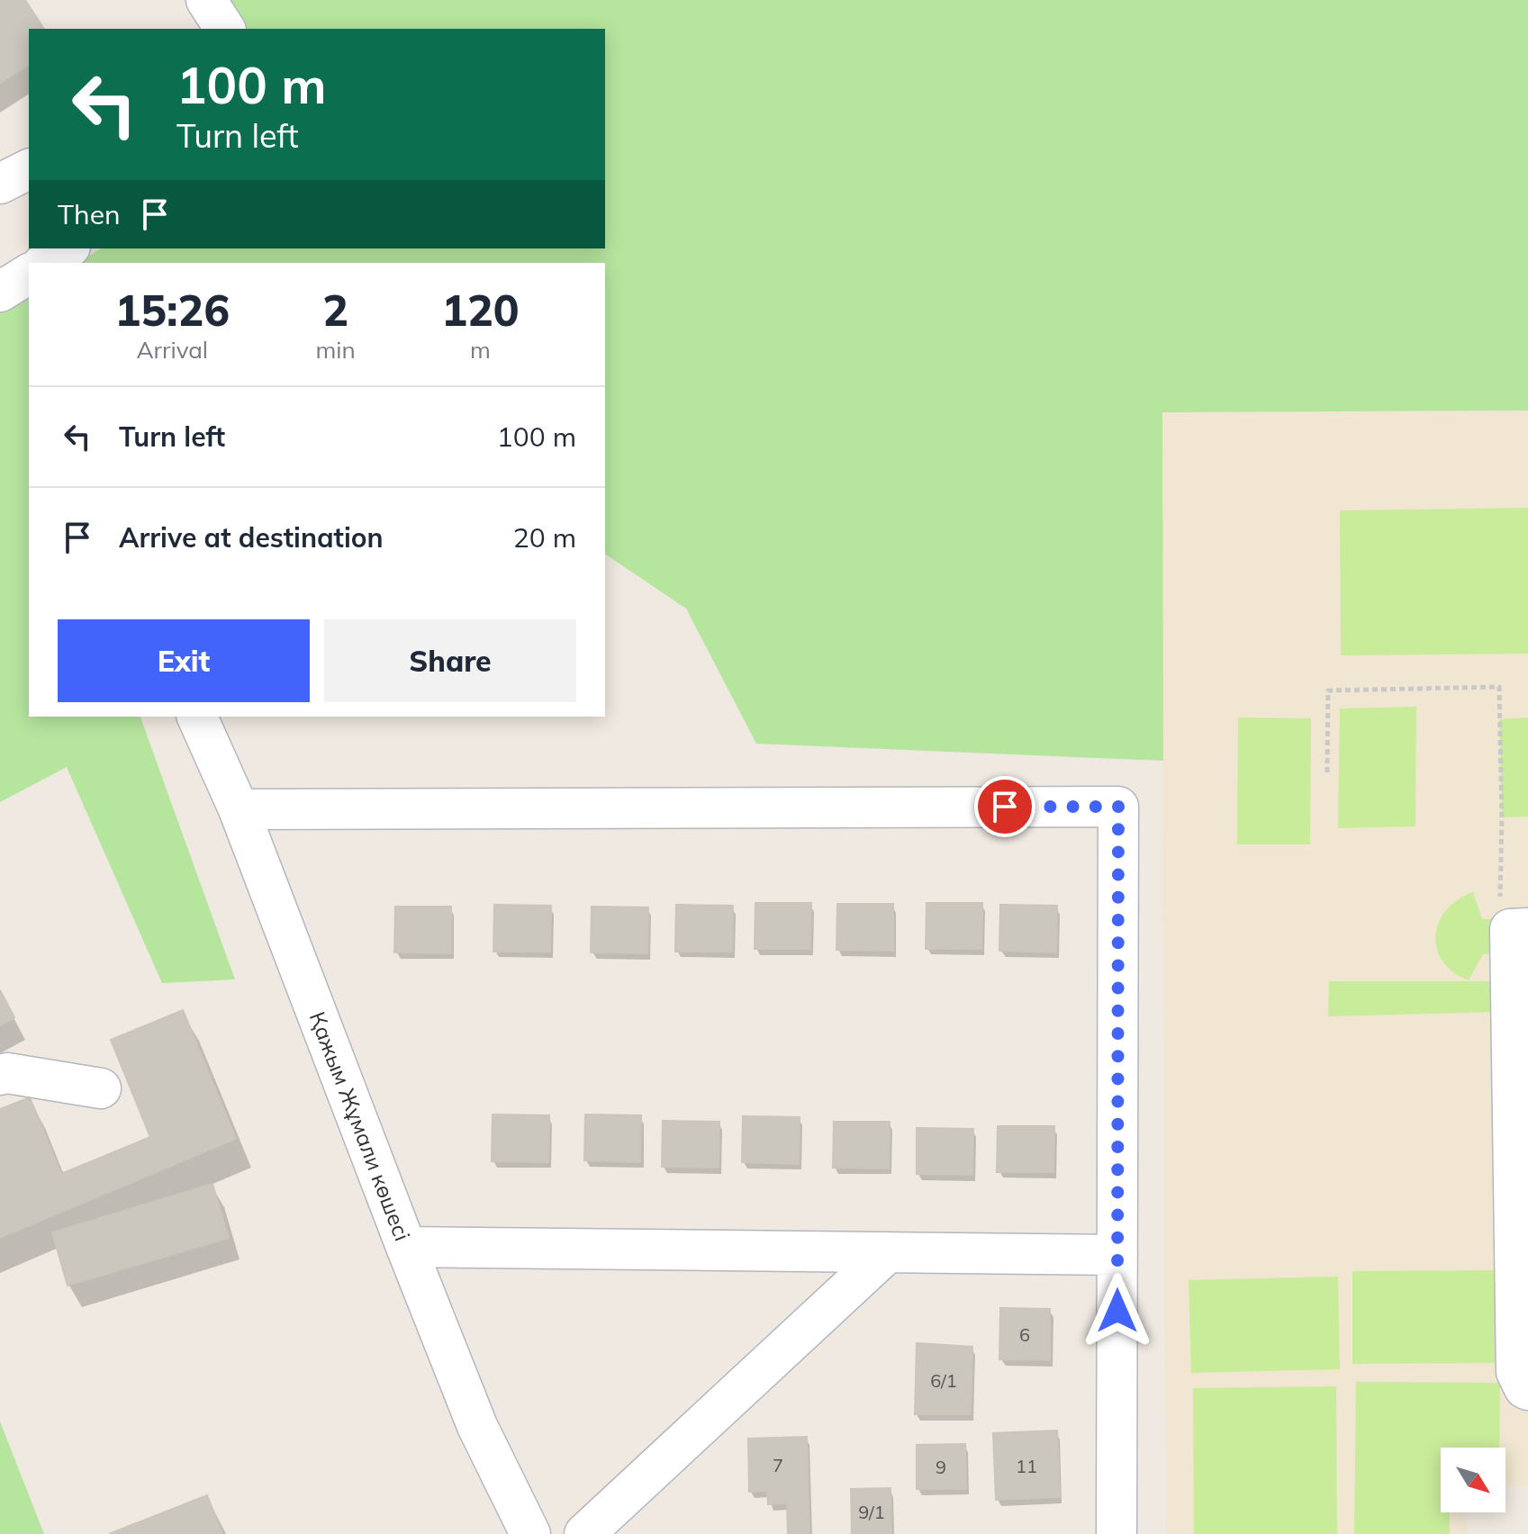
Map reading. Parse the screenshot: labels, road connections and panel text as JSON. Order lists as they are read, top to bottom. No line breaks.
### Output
{"streets":{"street":["Қажым Жұмали көшесі"]},"house_numbers":["6","6/1","7","11","9","9/1"],"north":"bottom right","page":{"turn":["100 m","Turn left"],"then":"Then","eta":["15:26","Arrival","2","min","120","m"],"list":[{"name":"Turn left","value":"100 m"},{"name":"Arrive at destination","value":"20 m"}],"buttons":["Exit","Share"]}}
